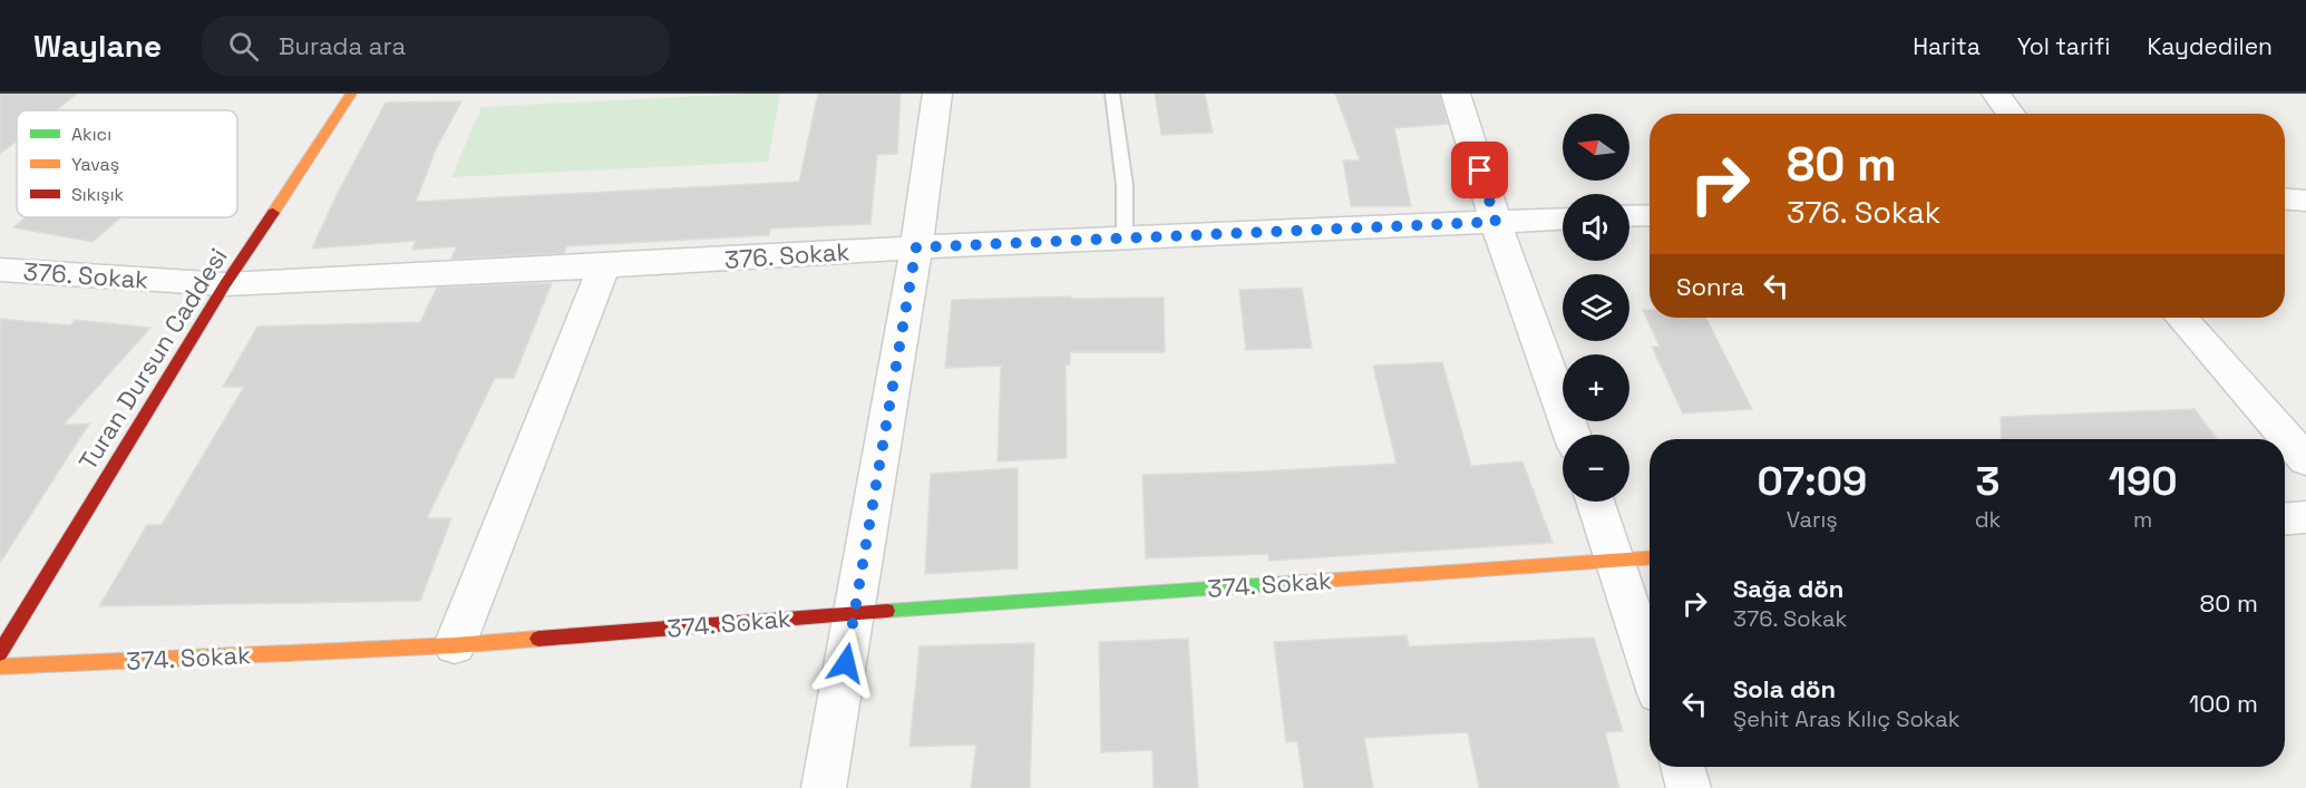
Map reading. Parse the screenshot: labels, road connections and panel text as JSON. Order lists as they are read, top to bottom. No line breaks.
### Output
{"streets":{"street":["376. Sokak","Turan Dursun Caddesi","374. Sokak"]},"crossings":[["376. Sokak","Turan Dursun Caddesi"]],"legend":["Akıcı","Yavaş","Sıkışık"],"north":"left","page":{"header":"Waylane","search":"Burada ara","nav":["Harita","Yol tarifi","Kaydedilen"],"map_buttons":["+","−"],"turn":["80 m","376. Sokak"],"then":"Sonra","eta":["07:09","Varış","3","dk","190","m"],"list":[{"name":"Sağa dön","note":"376. Sokak","value":"80 m"},{"name":"Sola dön","note":"Şehit Aras Kılıç Sokak","value":"100 m"}]}}
